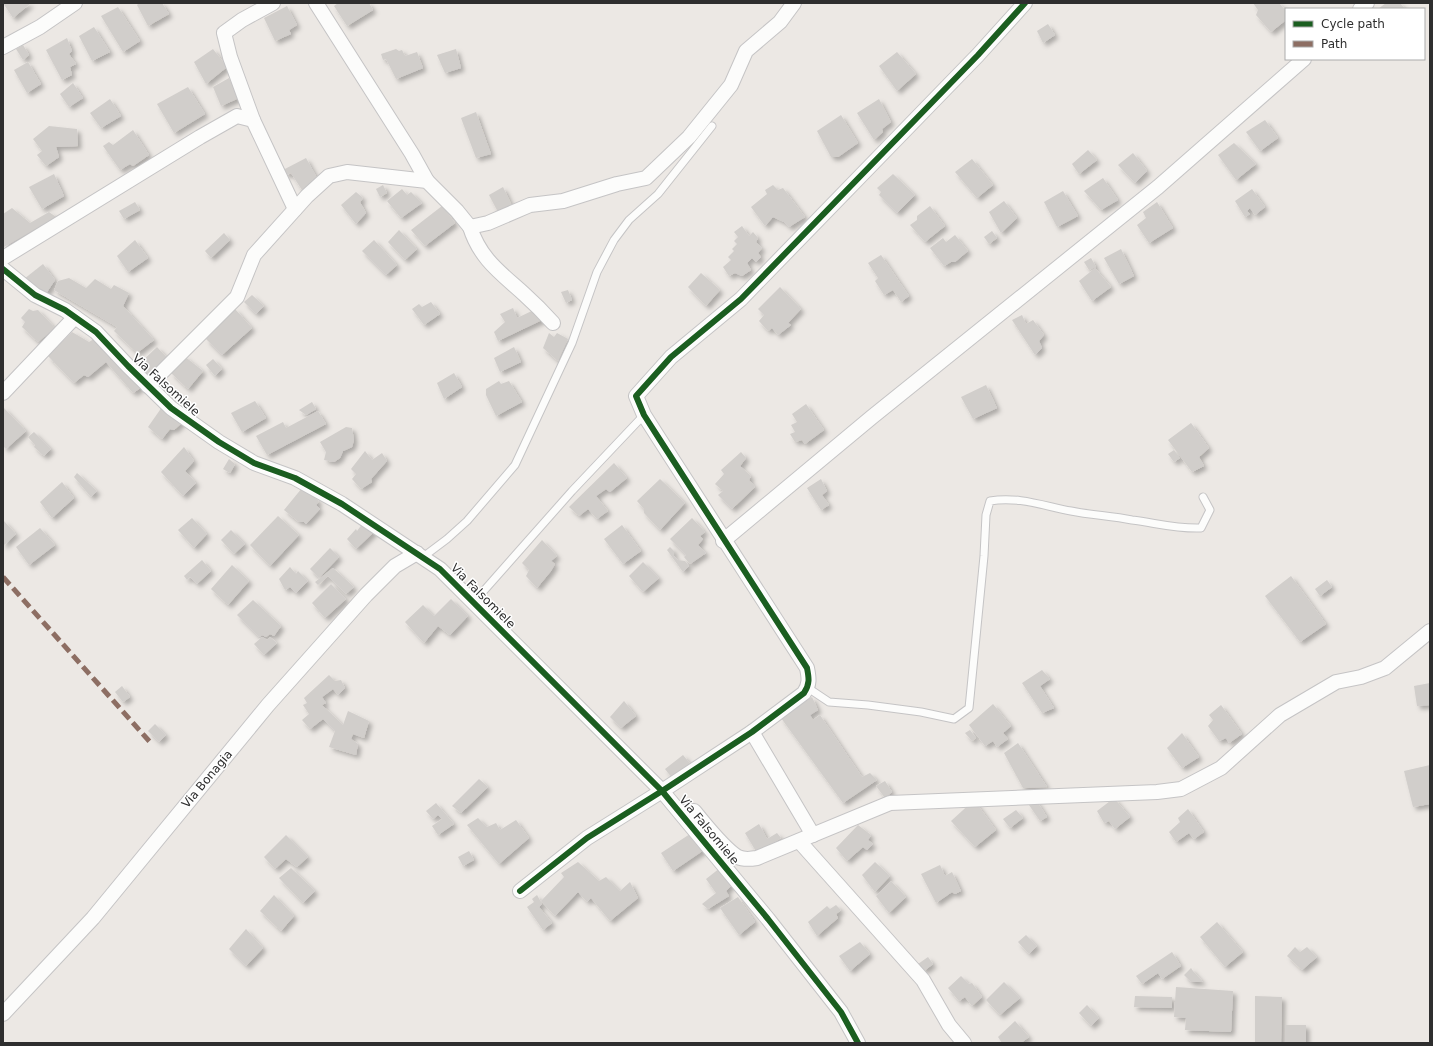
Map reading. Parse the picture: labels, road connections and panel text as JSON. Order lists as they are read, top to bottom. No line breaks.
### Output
{"streets":{"street":["Via Falsomiele","Via Bonagia"]},"crossings":[["Via Falsomiele","Via Bonagia"]],"legend":["Cycle path","Path"]}
